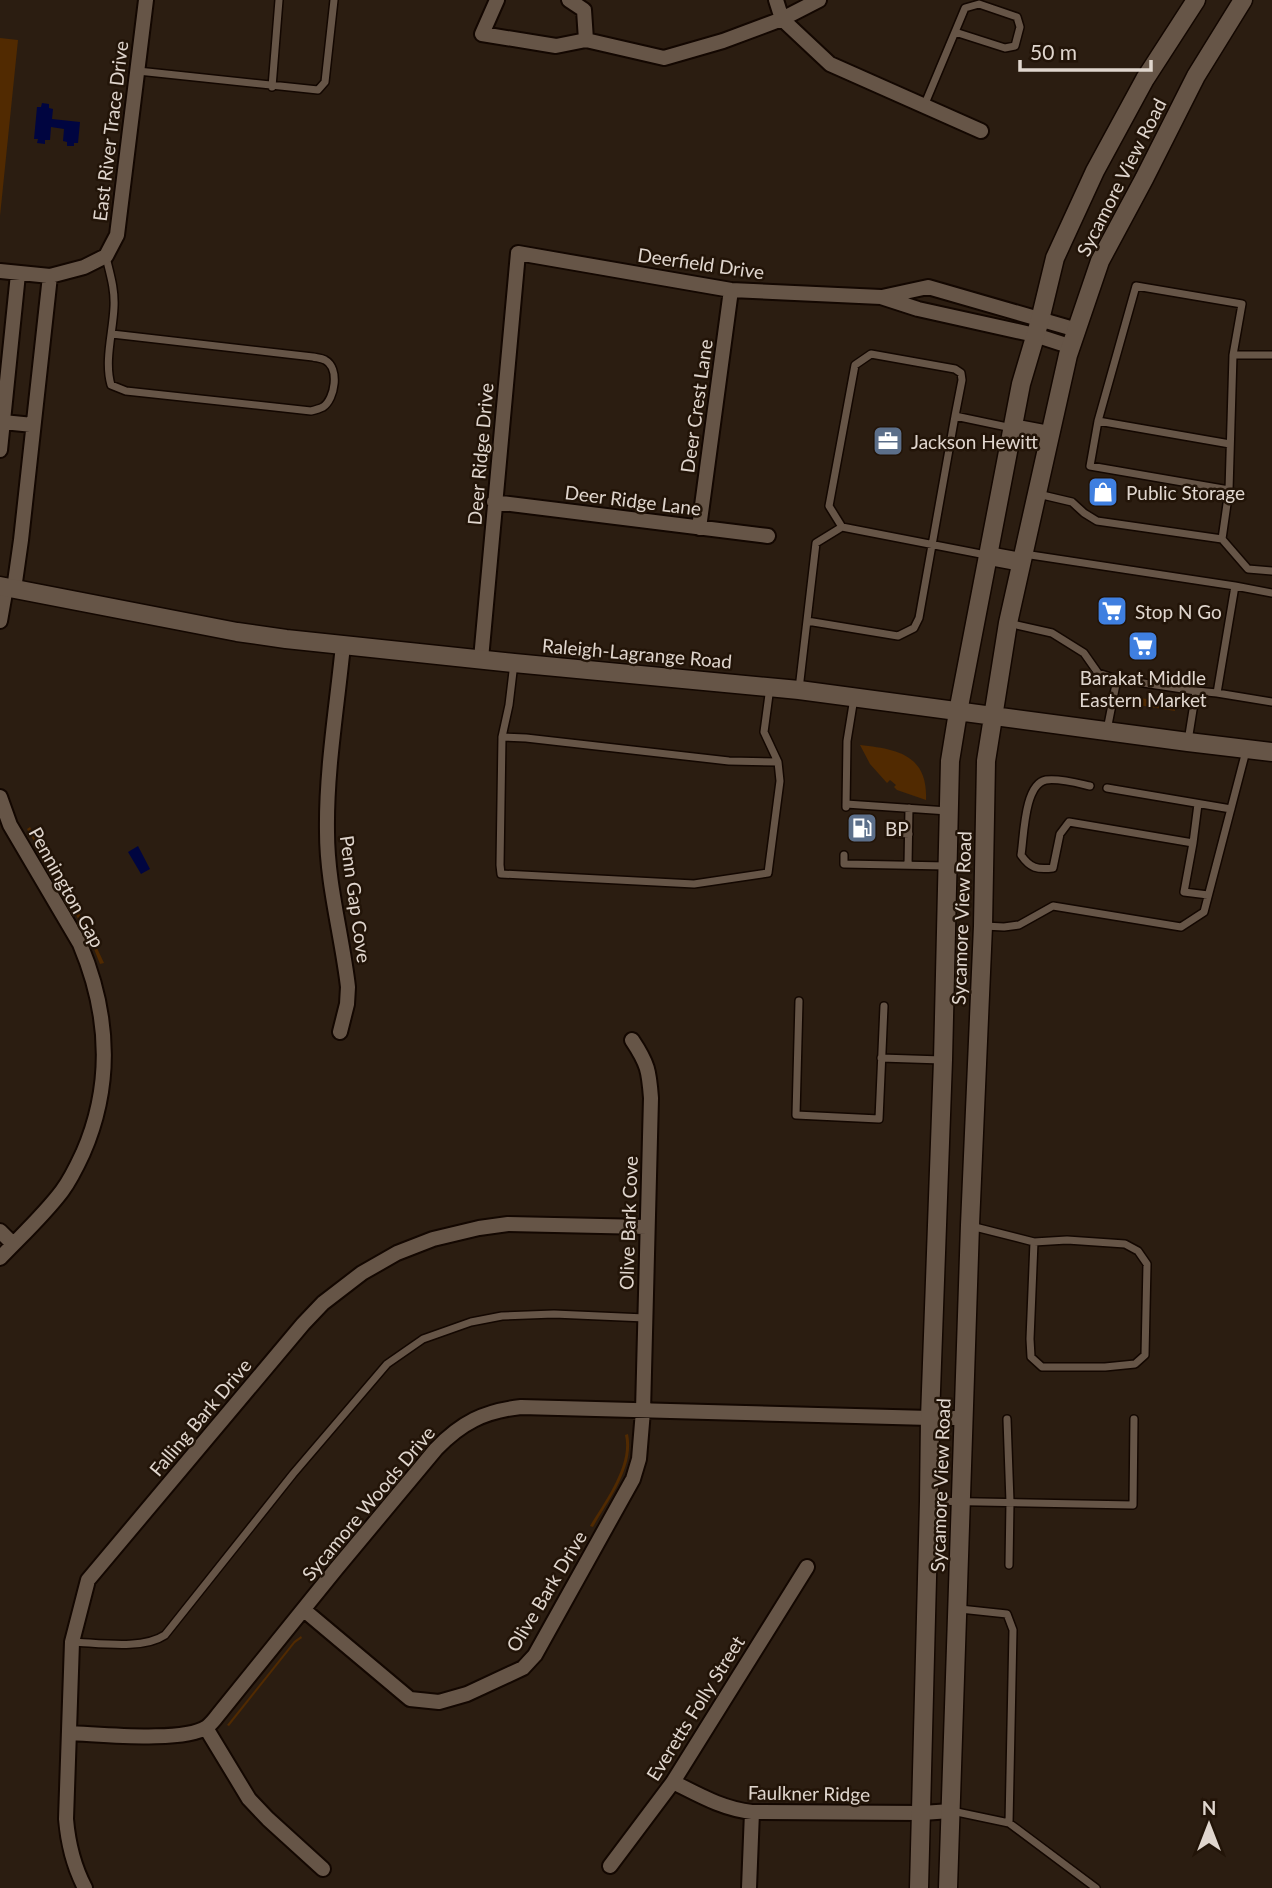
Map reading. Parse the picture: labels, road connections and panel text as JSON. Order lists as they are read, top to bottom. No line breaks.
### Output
{"streets":{"main road":["Sycamore View Road","Raleigh-Lagrange Road"],"street":["East River Trace Drive","Deerfield Drive","Deer Crest Lane","Deer Ridge Drive","Deer Ridge Lane","Pennington Gap","Penn Gap Cove","Olive Bark Cove","Falling Bark Drive","Sycamore Woods Drive","Olive Bark Drive","Everetts Folly Street","Faulkner Ridge"]},"crossings":[["Sycamore View Road","Deerfield Drive"],["Sycamore View Road","Raleigh-Lagrange Road"],["Sycamore View Road","Sycamore Woods Drive"],["Sycamore View Road","Faulkner Ridge"],["Deerfield Drive","Deer Crest Lane"],["Deerfield Drive","Deer Ridge Drive"],["Deer Crest Lane","Deer Ridge Lane"],["Deer Ridge Drive","Deer Ridge Lane"],["Deer Ridge Drive","Raleigh-Lagrange Road"],["Raleigh-Lagrange Road","Penn Gap Cove"],["Olive Bark Cove","Falling Bark Drive"],["Olive Bark Cove","Sycamore Woods Drive"],["Olive Bark Cove","Olive Bark Drive"],["Sycamore Woods Drive","Olive Bark Drive"],["Everetts Folly Street","Faulkner Ridge"]],"places":{"office":["Jackson Hewitt"],"shop":["Public Storage"],"supermarket":["Stop N Go","Barakat Middle Eastern Market"],"fuel station":["BP"]},"scale_bar":"50 m","north":"top"}
